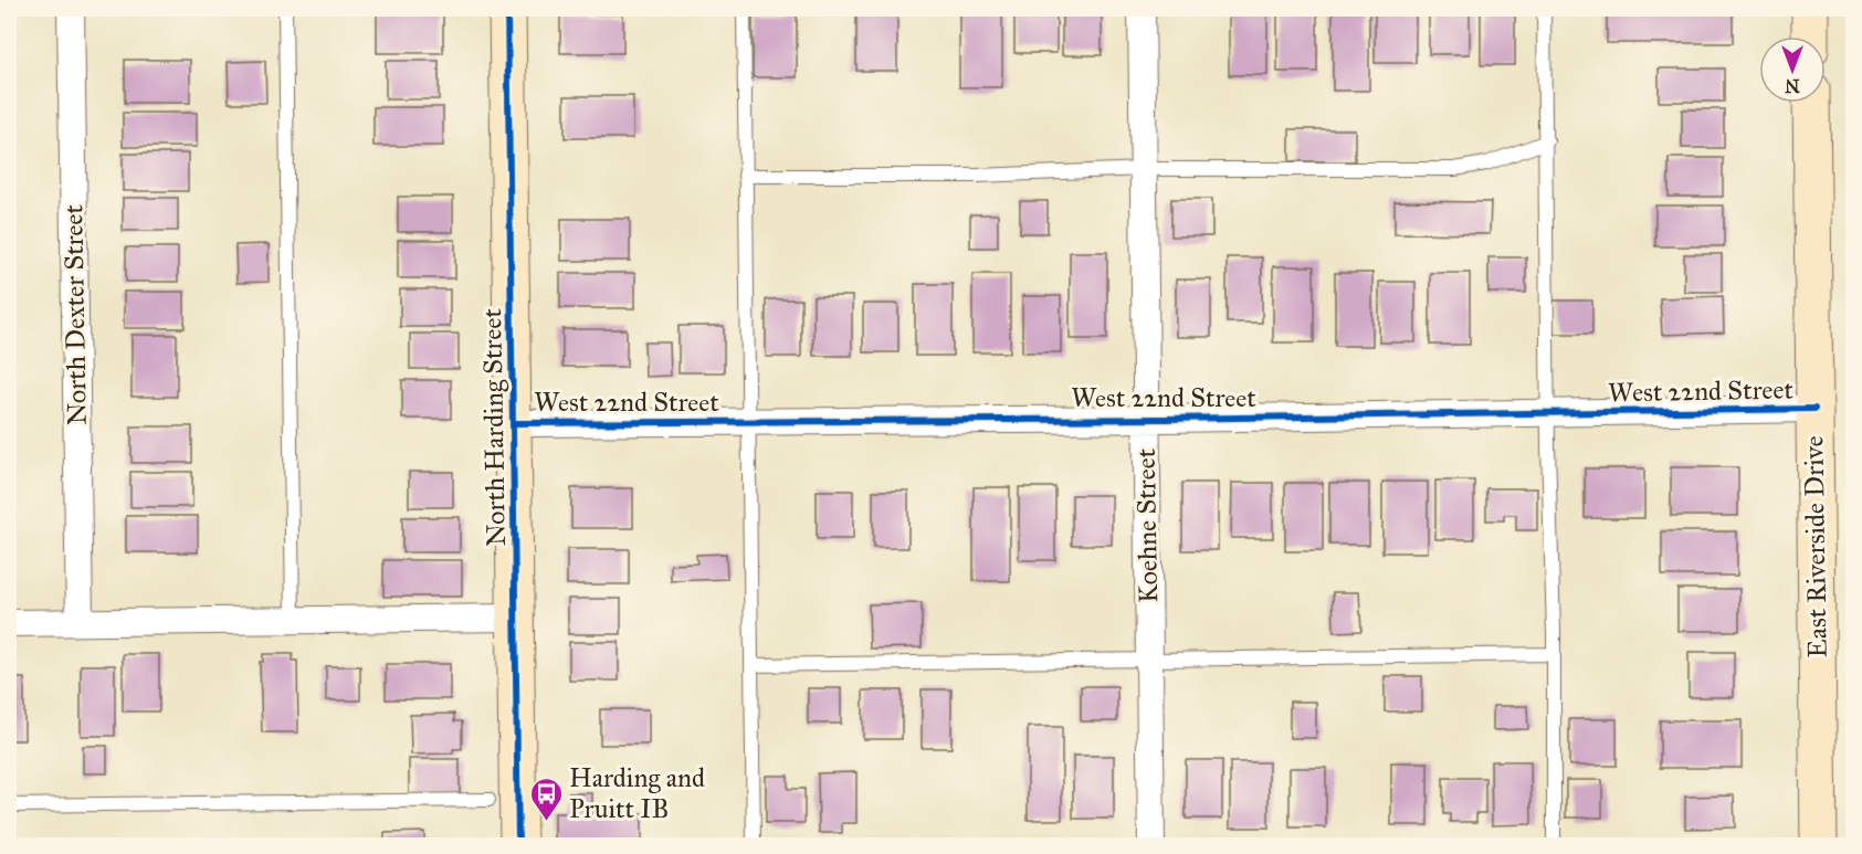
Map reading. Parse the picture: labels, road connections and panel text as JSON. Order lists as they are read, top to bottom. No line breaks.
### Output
{"streets":{"street":["North Dexter Street","West 22nd Street","North Harding Street","Koehne Street","East Riverside Drive"]},"crossings":[["West 22nd Street","North Harding Street"],["West 22nd Street","Koehne Street"],["West 22nd Street","East Riverside Drive"]],"places":{"bus stop":["Harding and Pruitt IB"]},"north":"bottom"}
